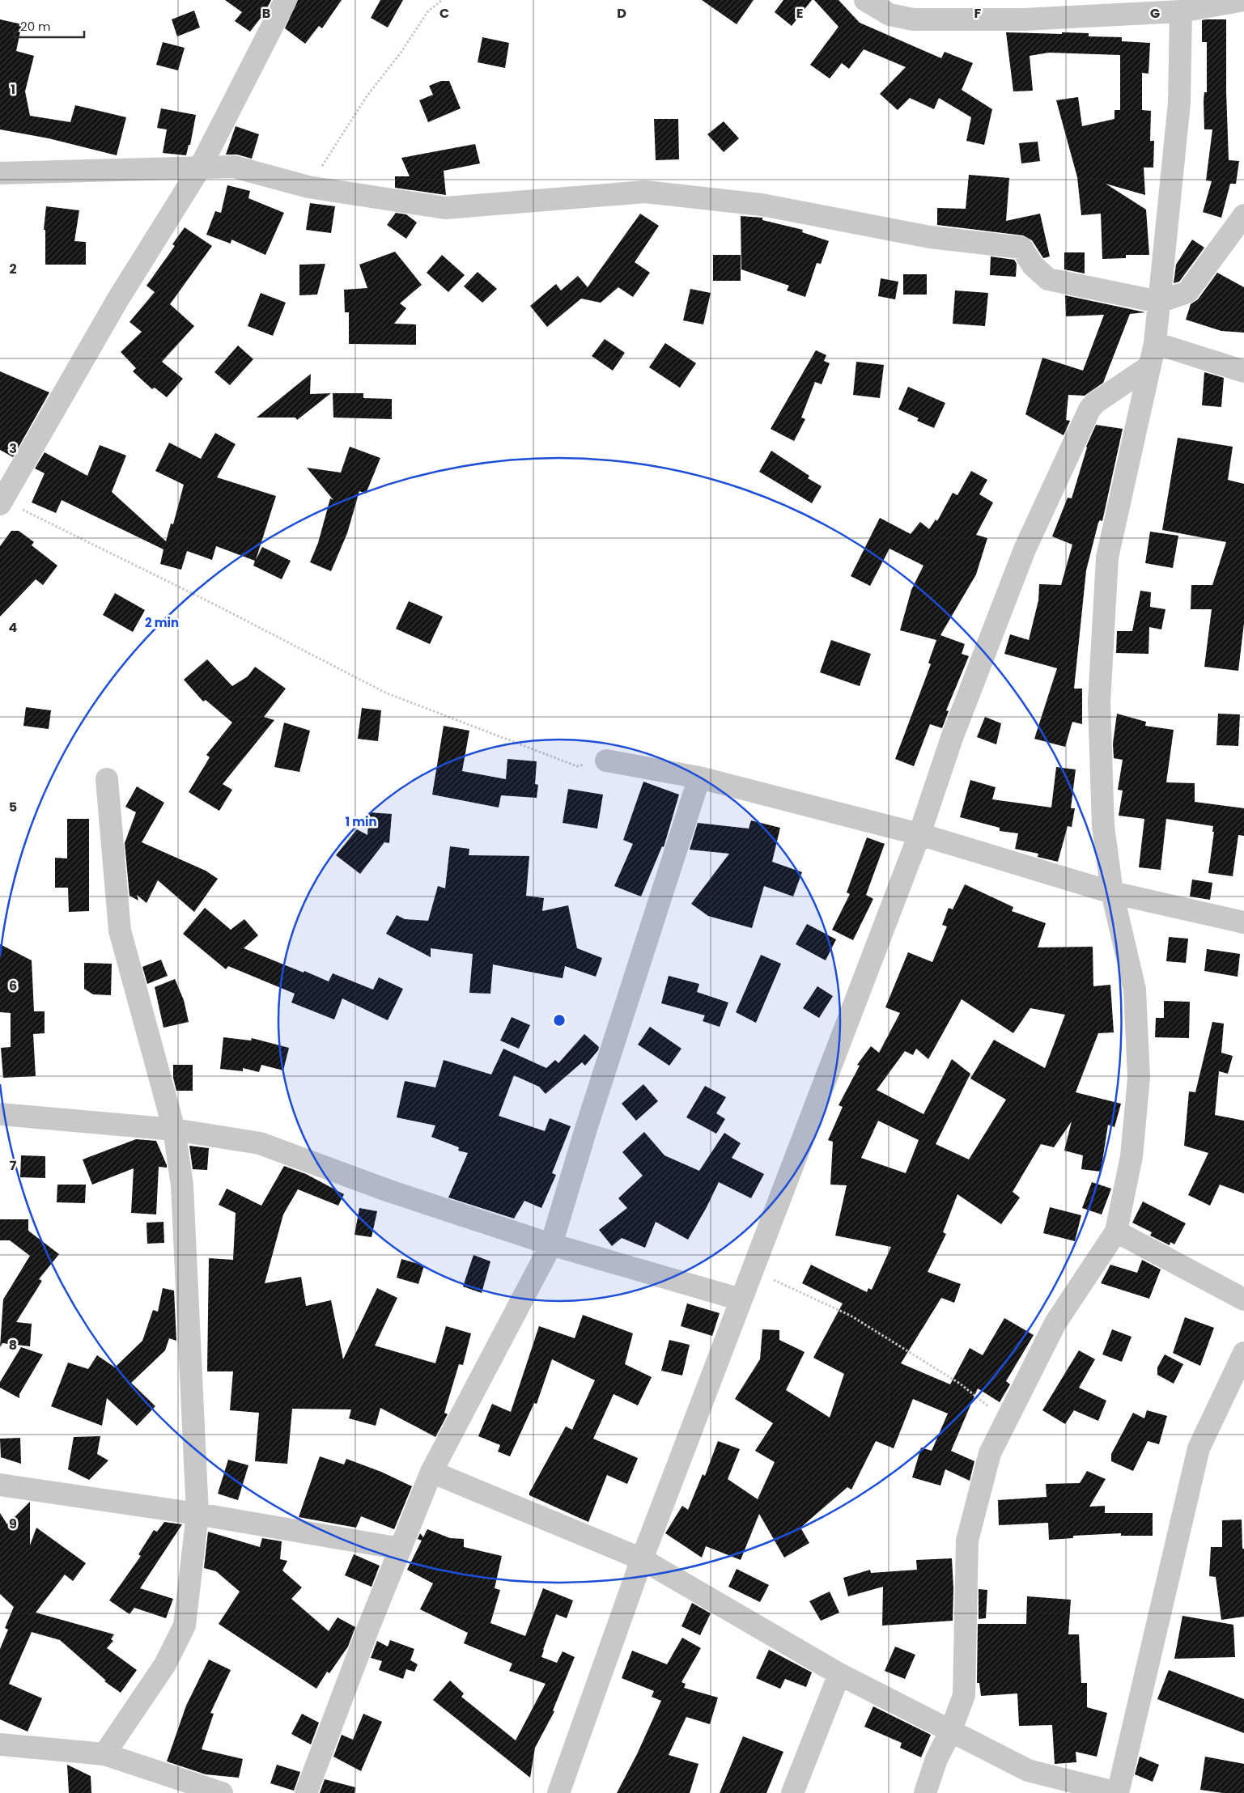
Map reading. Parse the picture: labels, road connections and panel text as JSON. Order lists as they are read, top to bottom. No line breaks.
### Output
{"scale_bar":"20 m","grid":{"columns":["B","C","D","E","F","G"],"rows":["1","2","3","4","5","6","7","8","9"]},"rings":["2 min","1 min"]}
